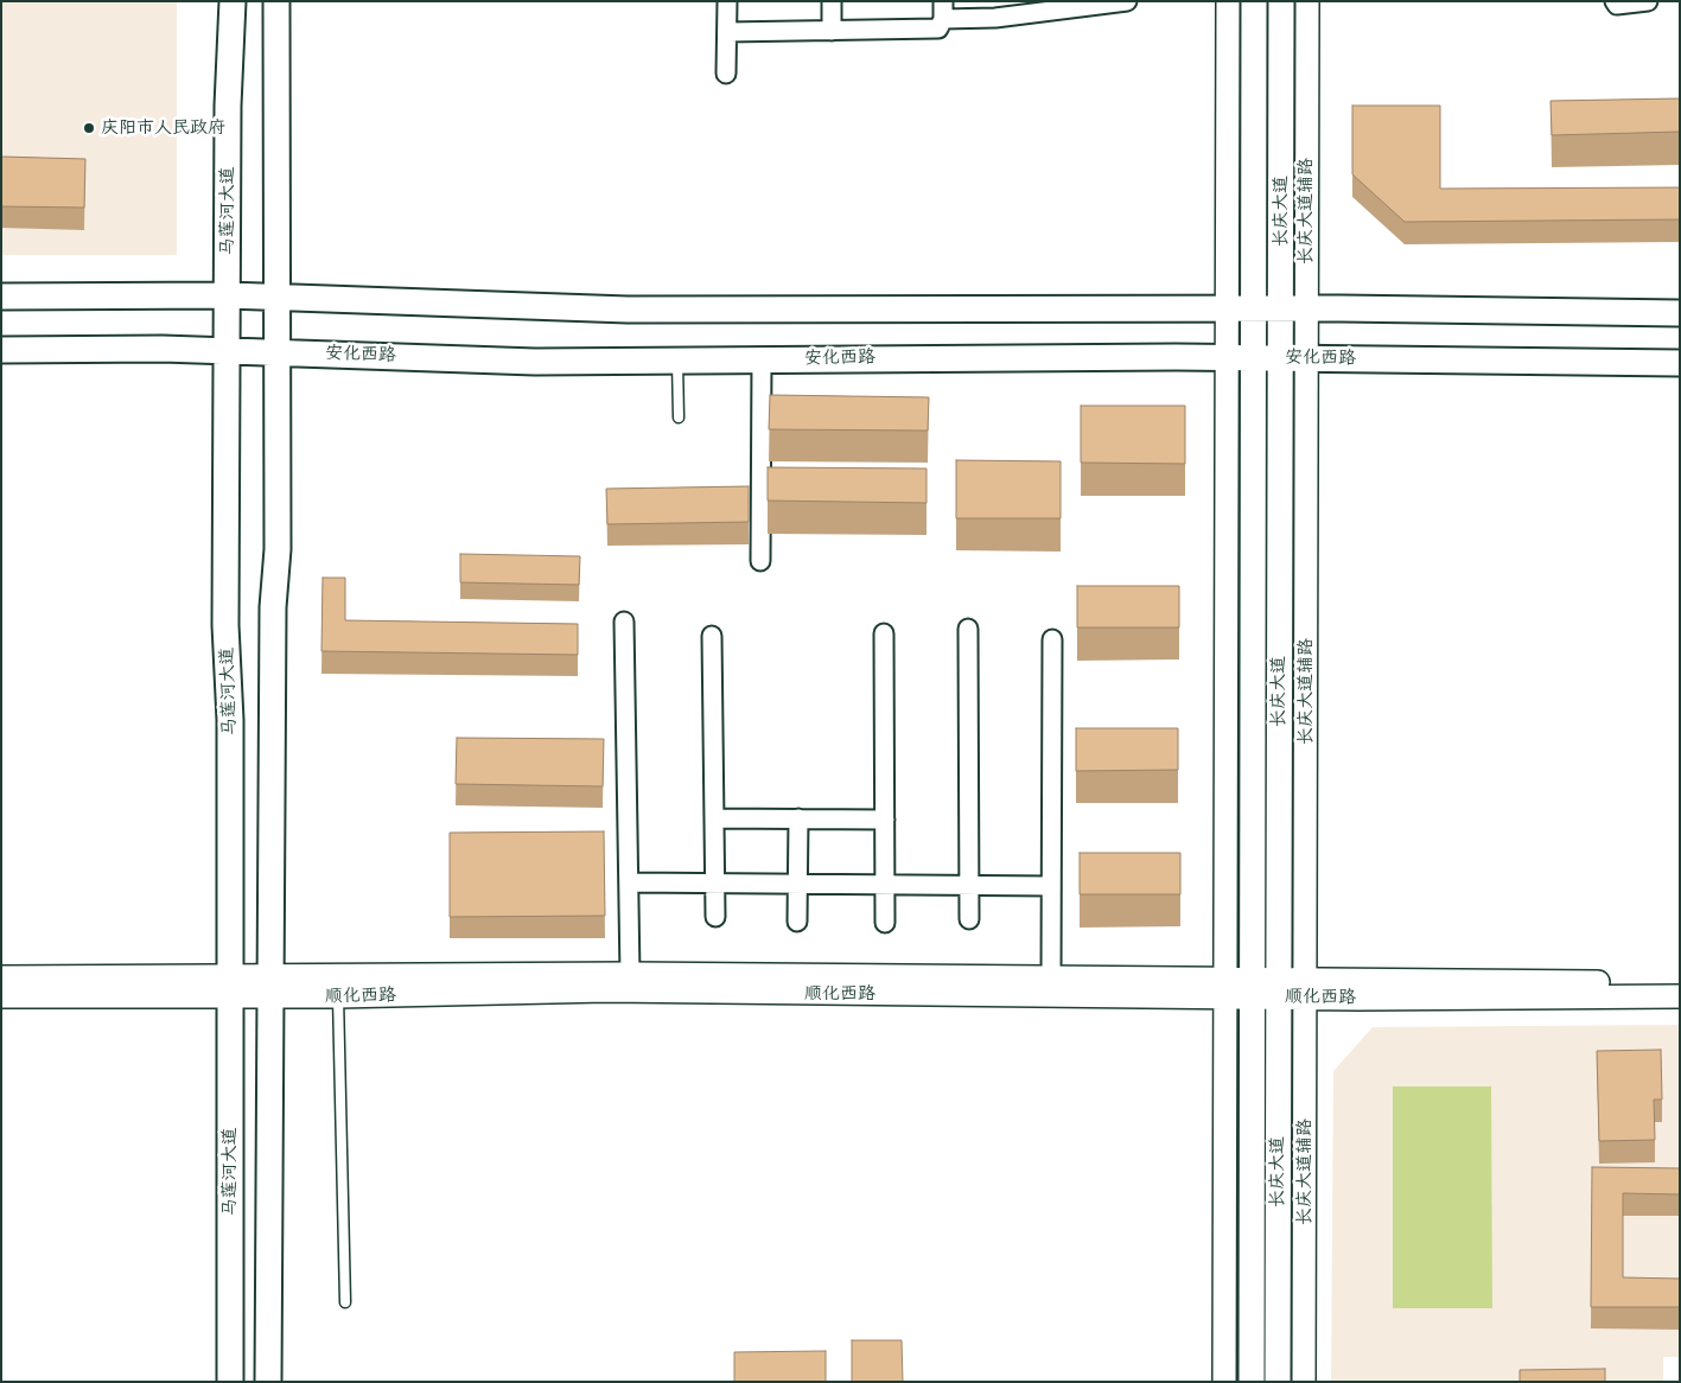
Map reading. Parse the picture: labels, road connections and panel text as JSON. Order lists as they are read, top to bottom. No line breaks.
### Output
{"streets":{"main road":["马莲河大道","长庆大道","安化西路"],"street":["长庆大道辅路","顺化西路"]},"crossings":[["马莲河大道","安化西路"],["马莲河大道","顺化西路"],["长庆大道","安化西路"],["长庆大道","顺化西路"],["长庆大道辅路","安化西路"],["长庆大道辅路","顺化西路"]],"places":["庆阳市人民政府"]}
